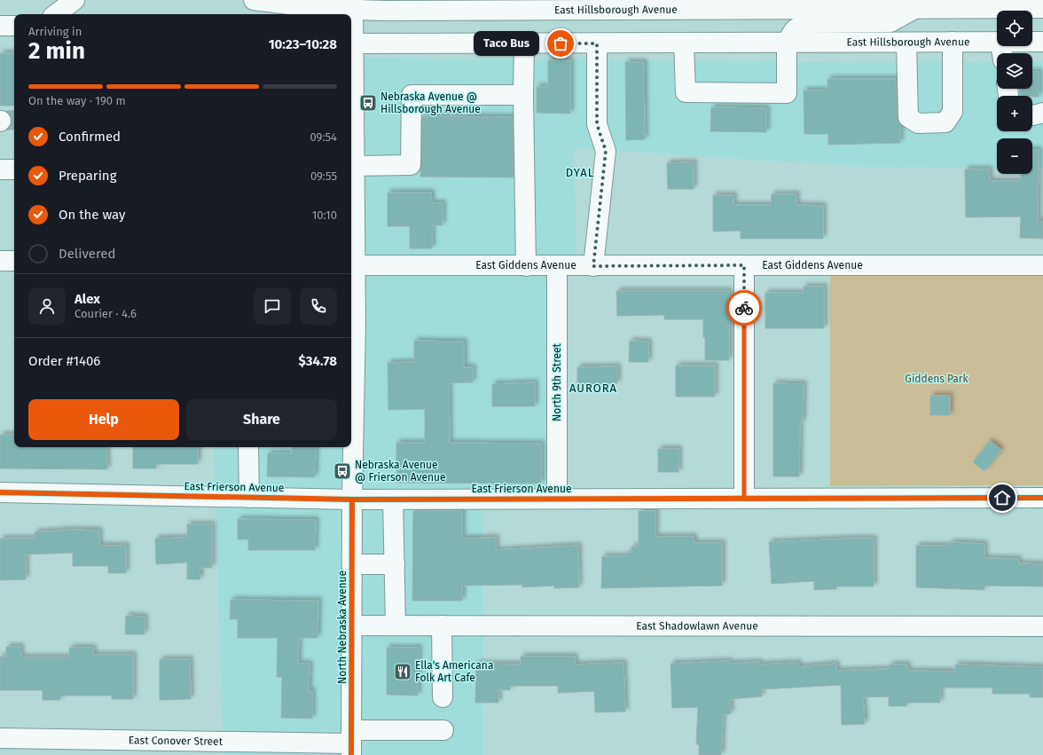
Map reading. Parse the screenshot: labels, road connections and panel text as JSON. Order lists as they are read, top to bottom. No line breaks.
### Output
{"streets":{"main road":["East Hillsborough Avenue","East Giddens Avenue","North 9th Street","East Frierson Avenue","East Shadowlawn Avenue","North Nebraska Avenue","East Conover Street"]},"crossings":[["East Hillsborough Avenue","North Nebraska Avenue"],["East Giddens Avenue","North 9th Street"],["East Giddens Avenue","North Nebraska Avenue"],["North 9th Street","East Frierson Avenue"],["East Frierson Avenue","North Nebraska Avenue"],["East Shadowlawn Avenue","North Nebraska Avenue"],["North Nebraska Avenue","East Conover Street"]],"districts":["DYAL","AURORA"],"parks":["Giddens Park"],"places":{"other":["Taco Bus"],"bus stop":["Nebraska Avenue @ Hillsborough Avenue","Nebraska Avenue @ Frierson Avenue"],"restaurant":["Ella's Americana Folk Art Cafe"]},"page":{"map_buttons":["+","−"],"heading":["2 min","Arriving in","10:23–10:28"],"panel":["Alex","Courier · 4.6","Order #1406","$34.78"],"bubble":"Taco Bus","bar":"On the way · 190 m","list":[["Confirmed","09:54"],["Preparing","09:55"],["On the way","10:10"],"Delivered"],"buttons":["Help","Share"]}}
